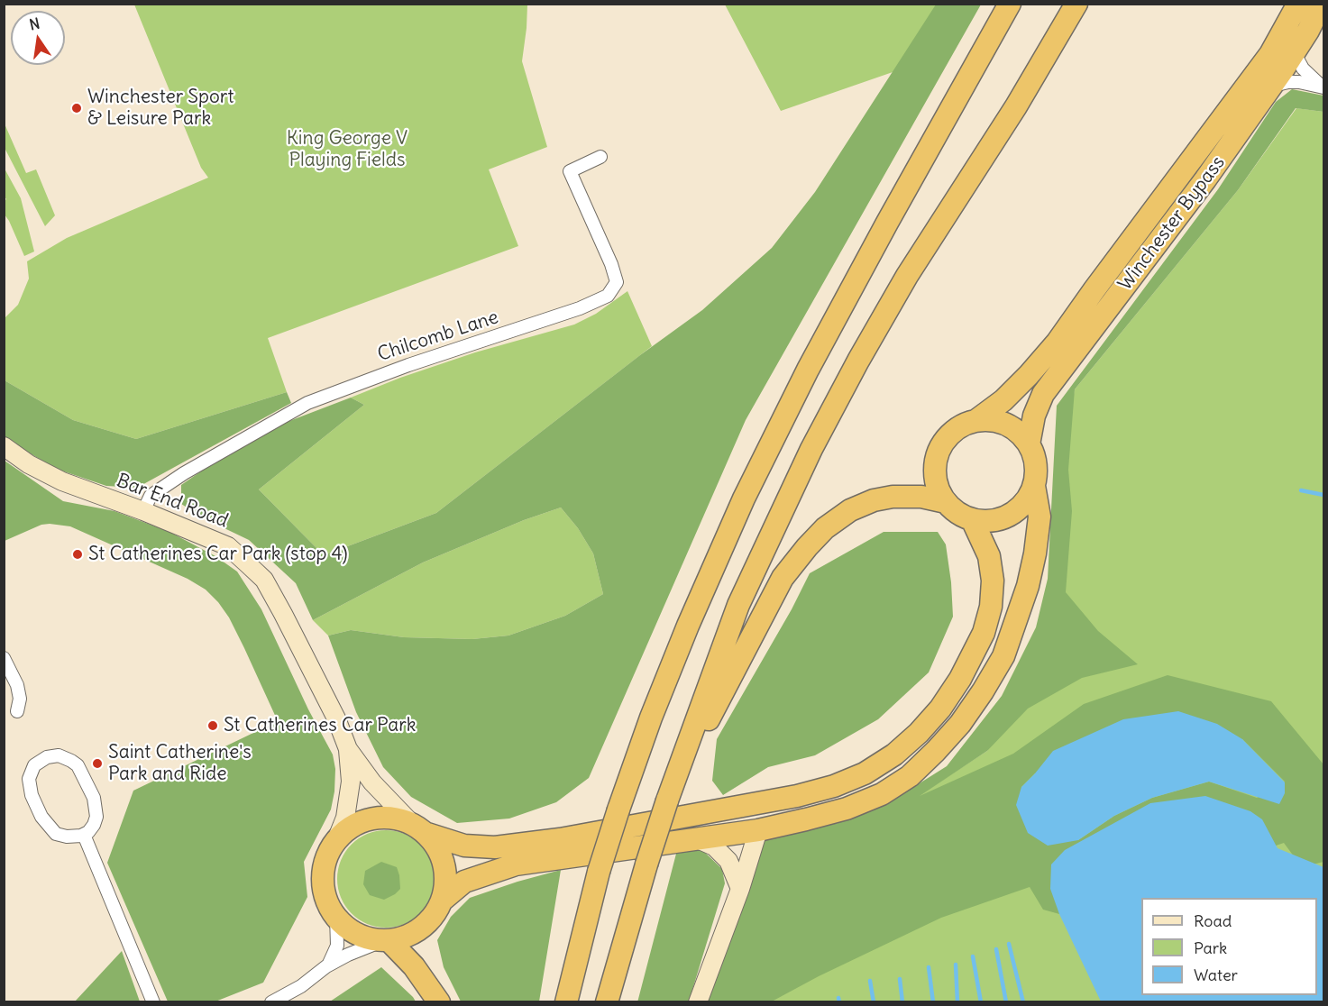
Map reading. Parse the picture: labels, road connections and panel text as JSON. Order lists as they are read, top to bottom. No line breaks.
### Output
{"streets":{"highway":["Winchester Bypass"],"main road":["Bar End Road"],"street":["Chilcomb Lane"]},"crossings":[["Chilcomb Lane","Bar End Road"]],"parks":["King George V Playing Fields"],"places":["Winchester Sport & Leisure Park","St Catherines Car Park (stop 4)","St Catherines Car Park","Saint Catherine's Park and Ride"],"legend":["Road","Park","Water"],"north":"top"}
